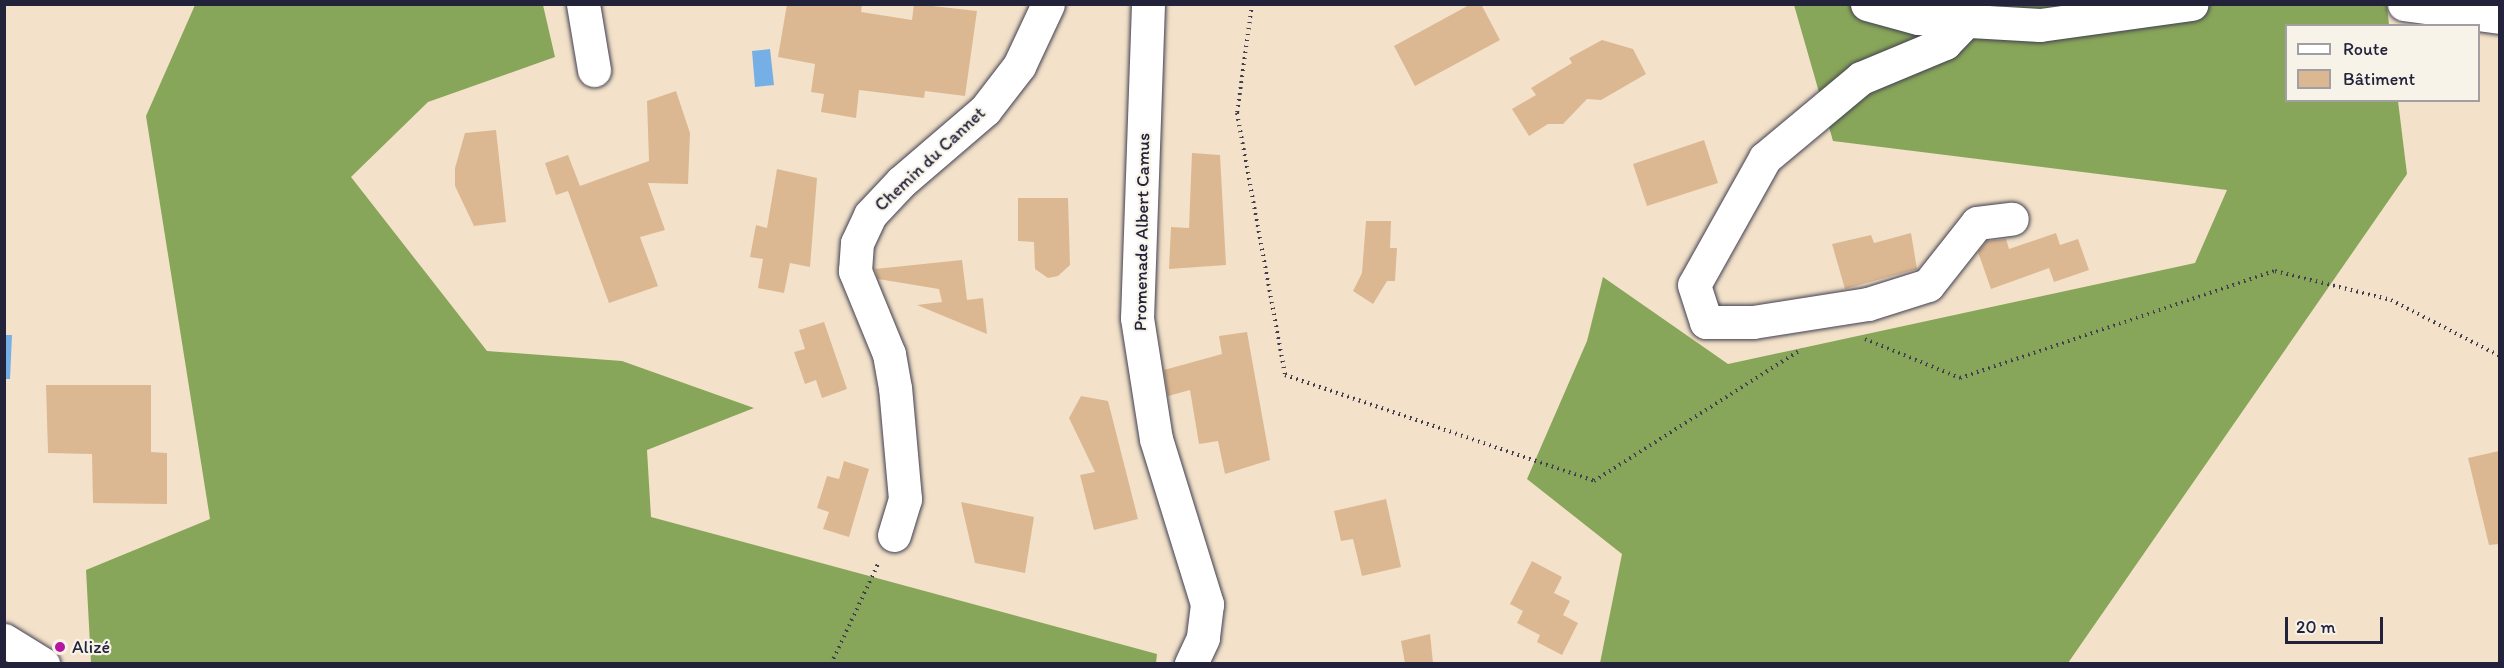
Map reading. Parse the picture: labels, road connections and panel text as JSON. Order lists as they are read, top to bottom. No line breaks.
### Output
{"streets":{"street":["Chemin du Cannet","Promenade Albert Camus"]},"places":["Alizé"],"legend":["Route","Bâtiment"],"scale_bar":"20 m"}
